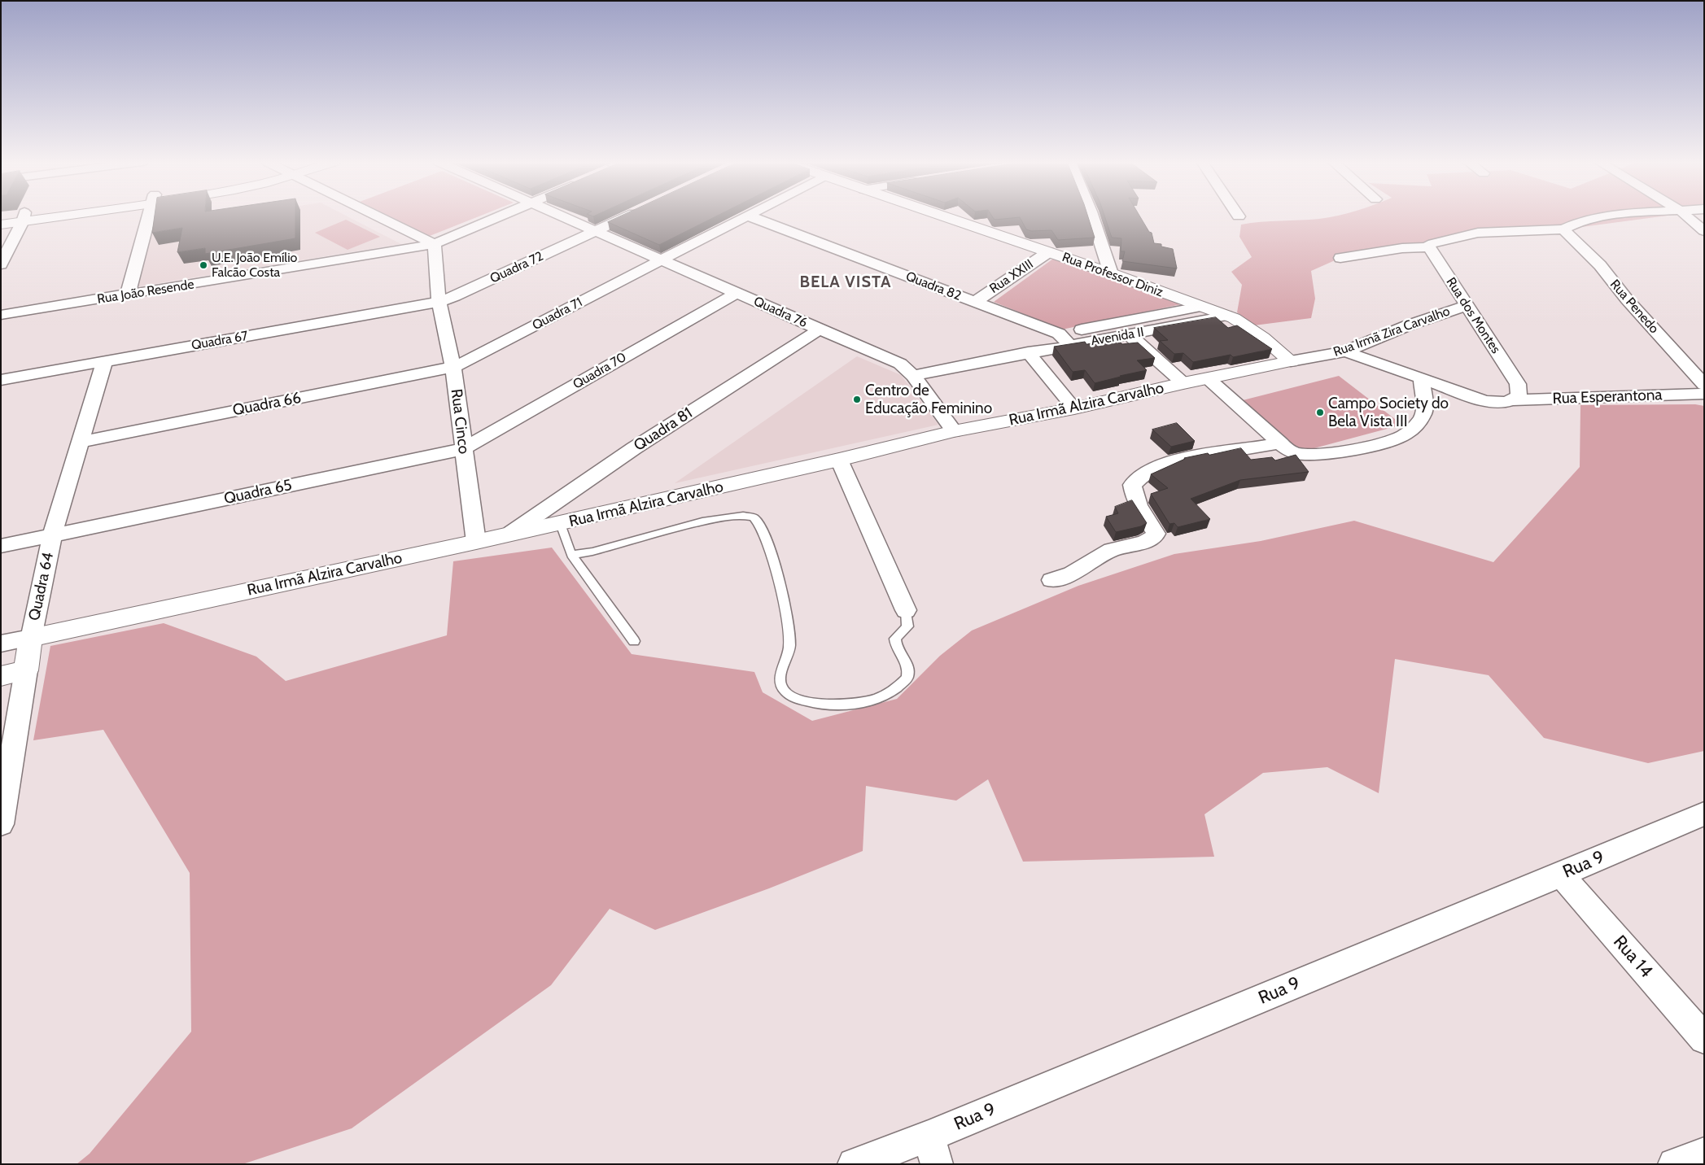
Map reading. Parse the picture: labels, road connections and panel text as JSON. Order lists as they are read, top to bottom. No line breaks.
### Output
{"streets":{"street":["Quadra 72","Rua Professor Diniz","Rua XXIII","Quadra 82","Rua João Resende","Rua Penedo","Quadra 76","Quadra 71","Rua dos Montes","Rua Irmã Zira Carvalho","Avenida II","Quadra 67","Quadra 70","Rua Esperantona","Quadra 66","Rua Irmã Alzira Carvalho","Rua Cinco","Quadra 81","Quadra 65","Quadra 64","Rua 9","Rua 14"]},"crossings":[["Quadra 72","Quadra 76"],["Quadra 72","Quadra 67"],["Quadra 72","Rua Cinco"],["Rua Professor Diniz","Rua XXIII"],["Rua Professor Diniz","Rua Irmã Zira Carvalho"],["Rua Professor Diniz","Avenida II"],["Rua Professor Diniz","Rua Irmã Alzira Carvalho"],["Rua XXIII","Quadra 82"],["Quadra 82","Avenida II"],["Rua João Resende","Rua Cinco"],["Quadra 76","Quadra 71"],["Quadra 76","Avenida II"],["Quadra 76","Quadra 70"],["Quadra 76","Quadra 81"],["Quadra 71","Quadra 66"],["Quadra 71","Rua Cinco"],["Rua dos Montes","Rua Irmã Zira Carvalho"],["Rua dos Montes","Rua Esperantona"],["Rua Irmã Zira Carvalho","Rua Esperantona"],["Rua Irmã Zira Carvalho","Rua Irmã Alzira Carvalho"],["Quadra 67","Rua Cinco"],["Quadra 67","Quadra 64"],["Quadra 70","Rua Cinco"],["Quadra 70","Quadra 65"],["Quadra 66","Rua Cinco"],["Quadra 66","Quadra 64"],["Rua Irmã Alzira Carvalho","Rua Cinco"],["Rua Irmã Alzira Carvalho","Quadra 81"],["Rua Irmã Alzira Carvalho","Quadra 64"],["Rua Cinco","Quadra 65"],["Quadra 65","Quadra 64"],["Rua 9","Rua 14"]],"districts":["BELA VISTA"],"places":["U.E. João Emílio Falcão Costa","Centro de Educação Feminino","Campo Society do Bela Vista III"]}
